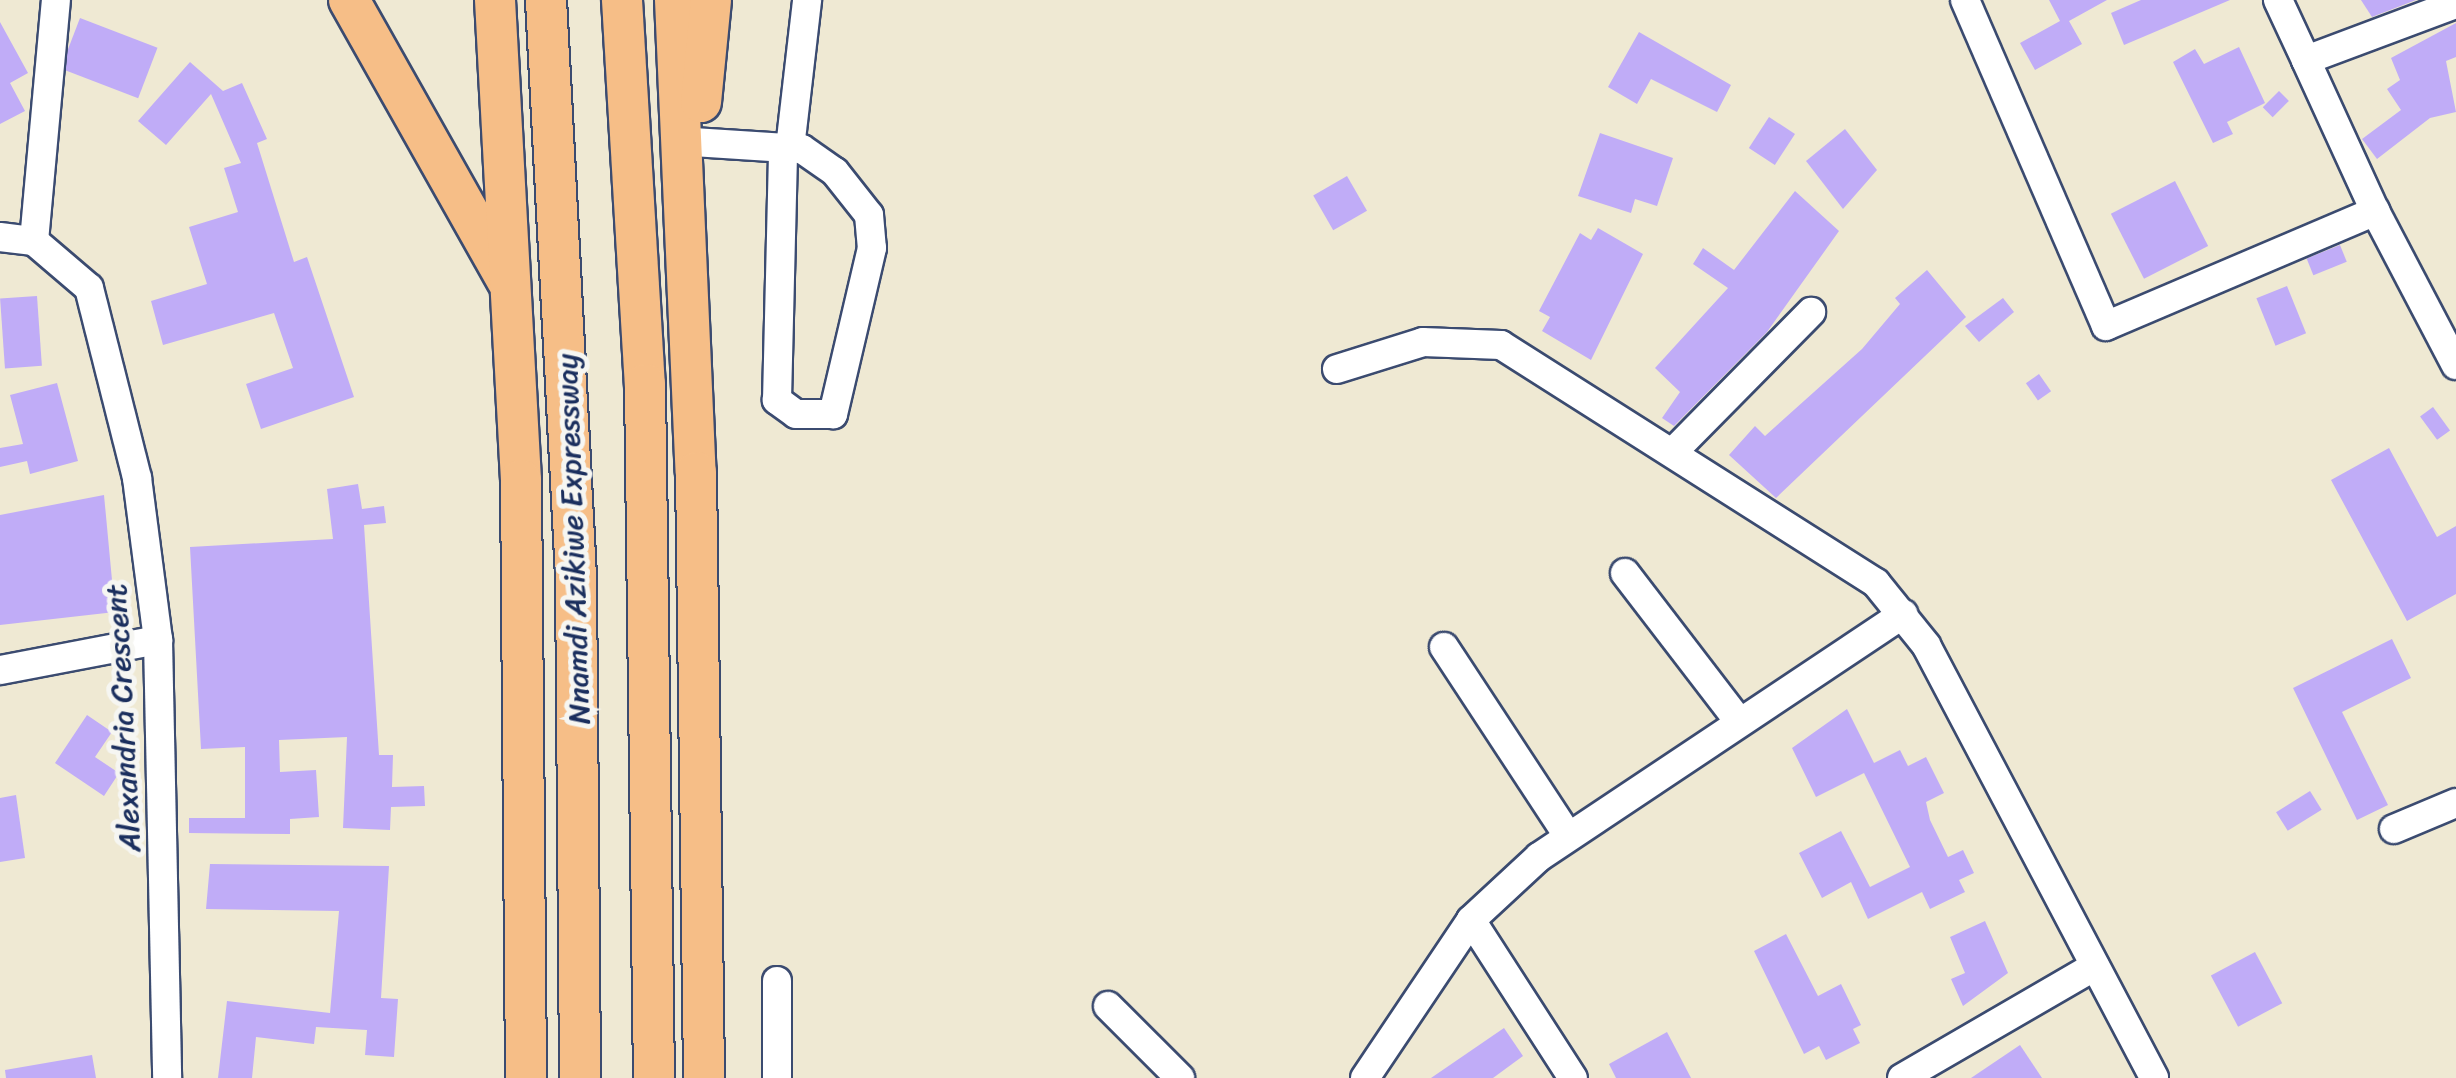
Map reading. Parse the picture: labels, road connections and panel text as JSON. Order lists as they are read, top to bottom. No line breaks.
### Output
{"streets":{"highway":["Nnamdi Azikiwe Expressway"],"street":["Alexandria Crescent"]}}
